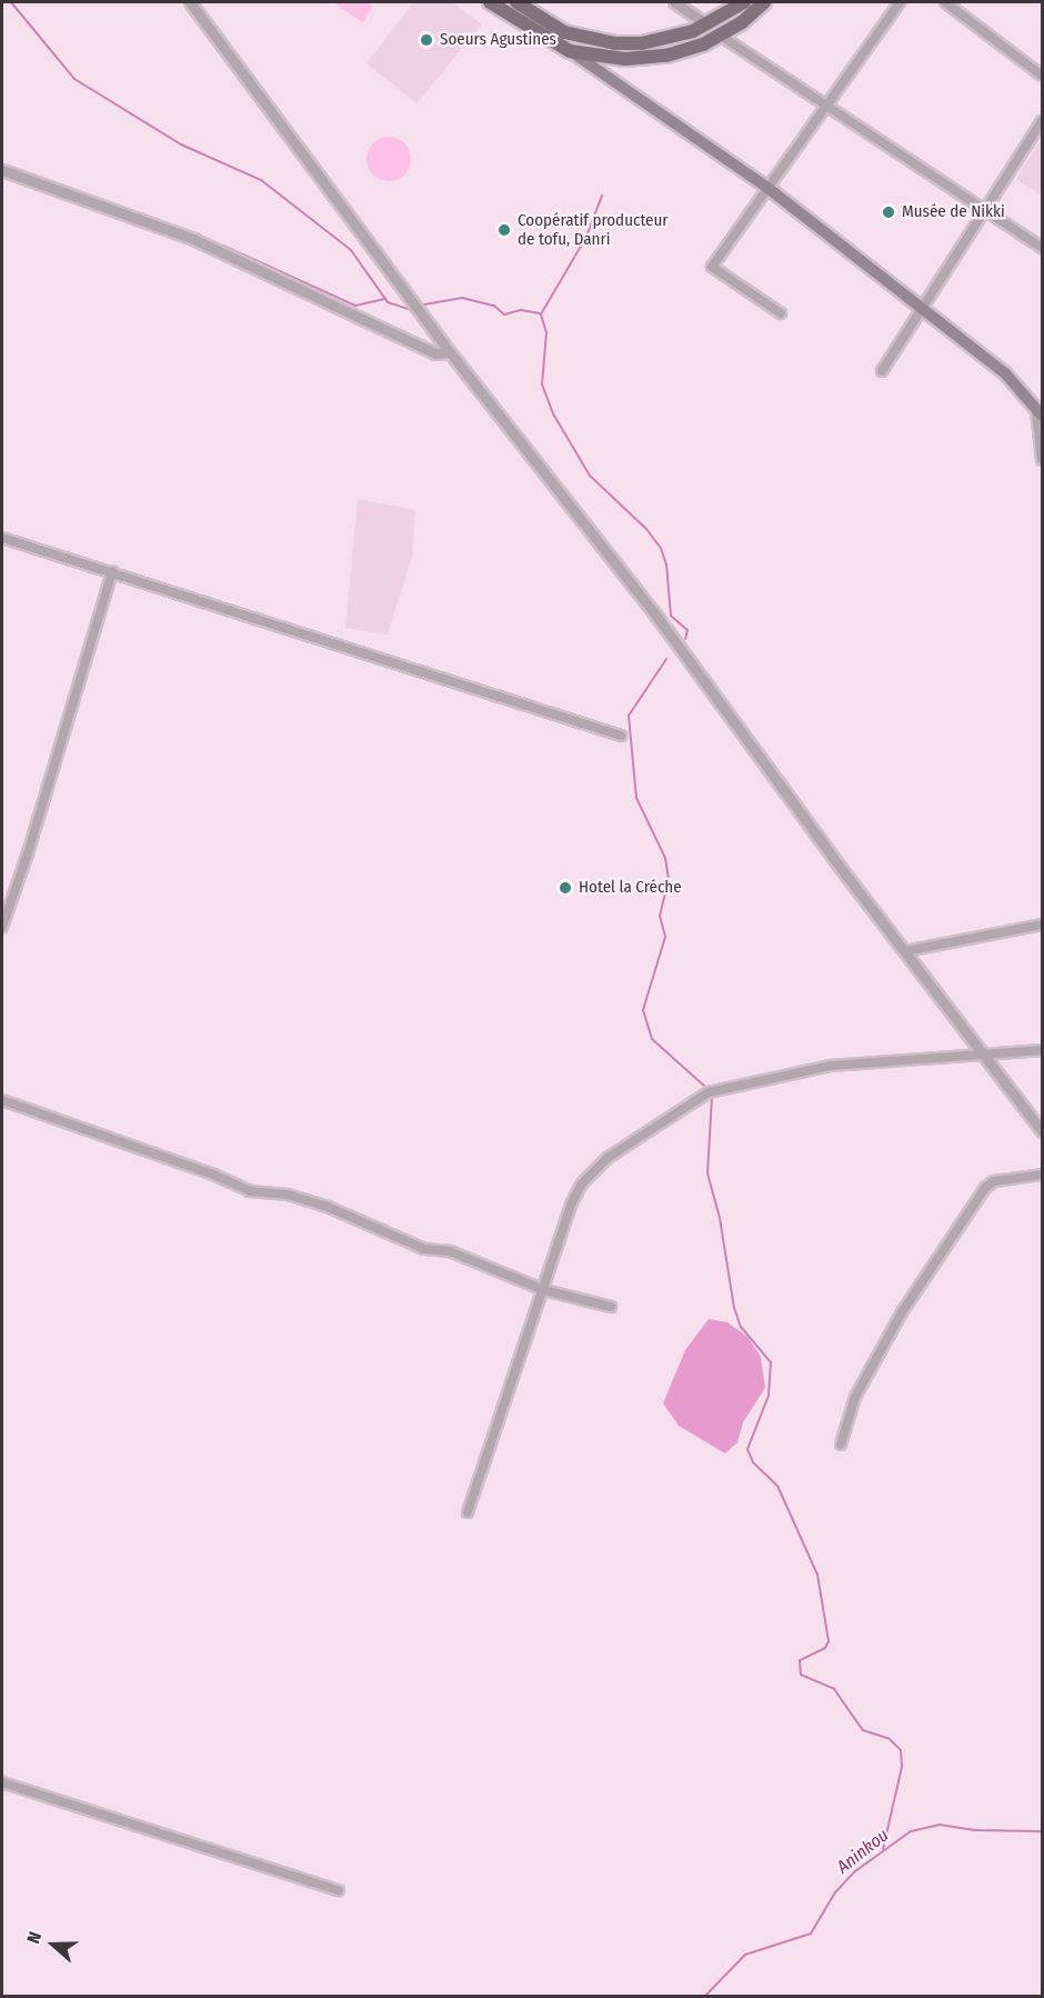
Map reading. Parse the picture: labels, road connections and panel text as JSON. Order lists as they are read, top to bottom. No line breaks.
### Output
{"water":["Aninkou"],"places":["Soeurs Agustines","Musée de Nikki","Coopératif producteur de tofu, Danri","Hotel la Créche"],"north":"left"}
